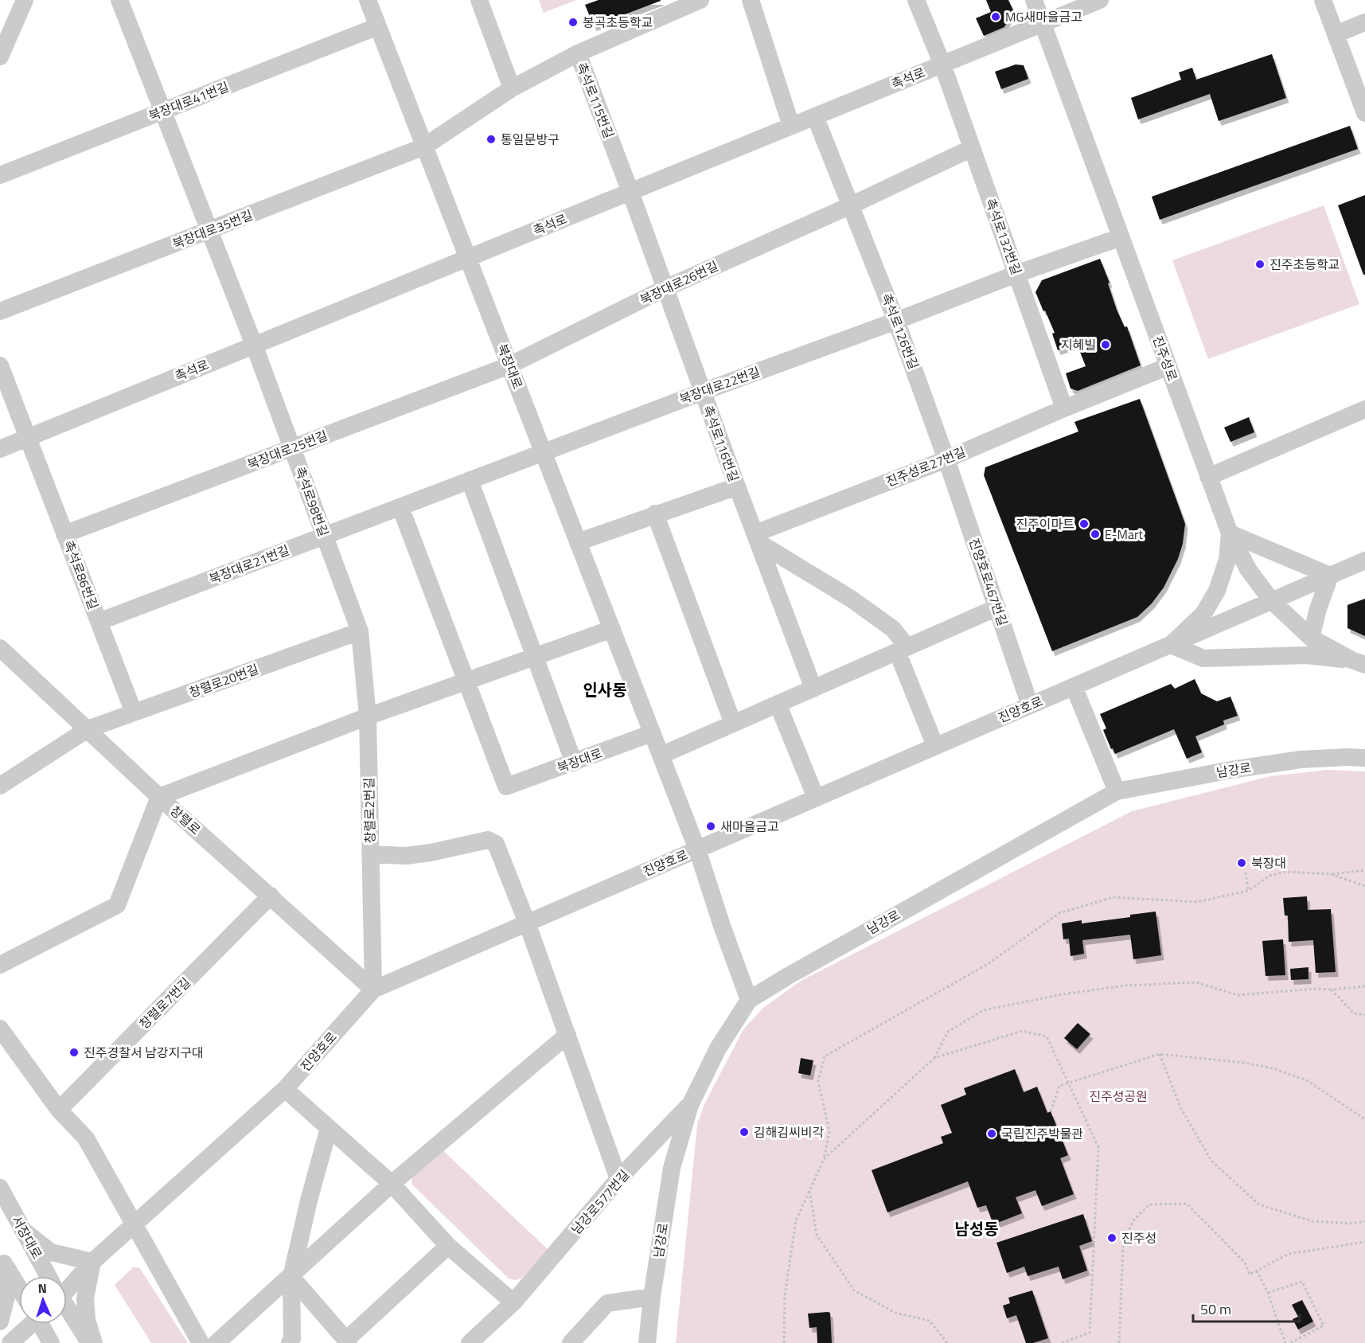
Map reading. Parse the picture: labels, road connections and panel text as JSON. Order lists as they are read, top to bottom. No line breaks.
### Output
{"streets":{"street":["촉석로","촉석로115번길","북장대로41번길","북장대로35번길","촉석로132번길","북장대로26번길","촉석로126번길","진주성로","북장대로","북장대로22번길","촉석로116번길","북장대로25번길","진주성로27번길","촉석로98번길","북장대로21번길","촉석로86번길","진양호로467번길","창렬로20번길","진양호로","남강로","창렬로2번길","창렬로","창렬로7번길","남강로577번길","서장대로"]},"crossings":[["촉석로","촉석로115번길"],["촉석로","촉석로132번길"],["촉석로","촉석로126번길"],["촉석로","진주성로"],["촉석로","북장대로"],["촉석로","촉석로116번길"],["촉석로","촉석로98번길"],["촉석로","촉석로86번길"],["촉석로115번길","북장대로35번길"],["촉석로115번길","촉석로116번길"],["북장대로41번길","북장대로"],["북장대로41번길","촉석로98번길"],["북장대로35번길","북장대로"],["북장대로35번길","촉석로98번길"],["촉석로132번길","북장대로22번길"],["촉석로132번길","진주성로27번길"],["북장대로26번길","촉석로126번길"],["북장대로26번길","북장대로"],["북장대로26번길","촉석로116번길"],["북장대로26번길","북장대로25번길"],["촉석로126번길","북장대로22번길"],["촉석로126번길","진주성로27번길"],["촉석로126번길","진양호로467번길"],["진주성로","북장대로22번길"],["진주성로","진주성로27번길"],["진주성로","진양호로"],["북장대로","북장대로22번길"],["북장대로","북장대로25번길"],["북장대로","북장대로21번길"],["북장대로","진양호로"],["북장대로","남강로"],["북장대로22번길","촉석로116번길"],["북장대로22번길","북장대로21번길"],["촉석로116번길","진주성로27번길"],["북장대로25번길","촉석로98번길"],["북장대로25번길","촉석로86번길"],["진주성로27번길","진양호로467번길"],["촉석로98번길","북장대로21번길"],["촉석로98번길","창렬로20번길"],["촉석로98번길","창렬로2번길"],["북장대로21번길","촉석로86번길"],["촉석로86번길","창렬로20번길"],["진양호로467번길","진양호로"],["창렬로20번길","창렬로2번길"],["창렬로20번길","창렬로"],["진양호로","창렬로2번길"],["진양호로","창렬로"],["남강로","남강로577번길"],["창렬로2번길","창렬로"],["창렬로","창렬로7번길"]],"districts":["인사동","남성동"],"parks":["진주성공원"],"places":["MG새마을금고","봉곡초등학교","통일문방구","진주초등학교","지혜빌","진주이마트","E-Mart","새마을금고","북장대","진주경찰서 남강지구대","김해김씨비각","국립진주박물관","진주성"],"scale_bar":"50 m","north":"top"}
